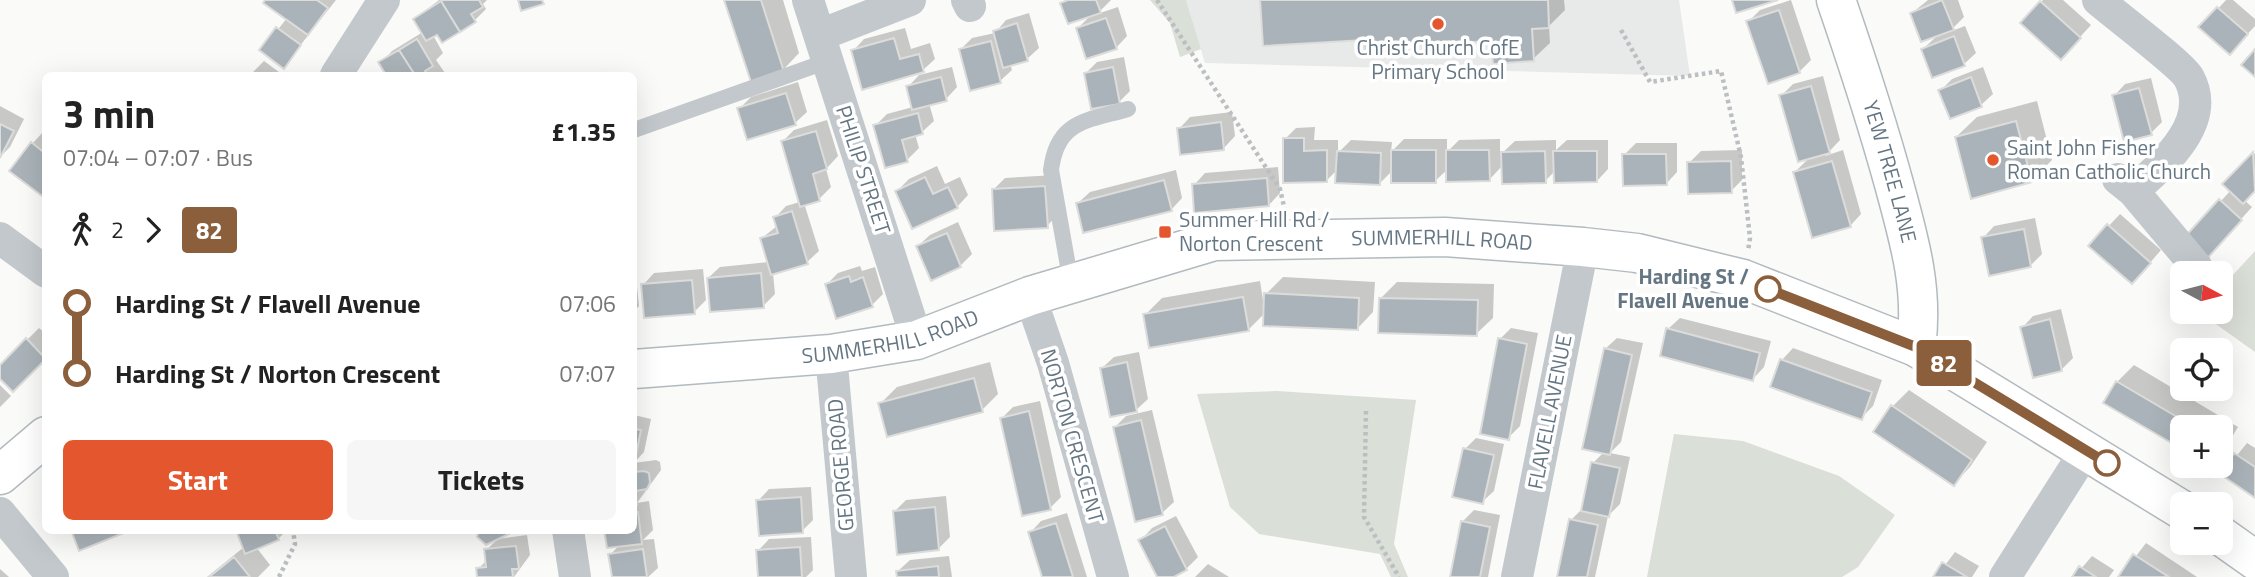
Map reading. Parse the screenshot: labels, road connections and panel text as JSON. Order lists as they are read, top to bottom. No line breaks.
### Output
{"streets":{"main road":["YEW TREE LANE","SUMMERHILL ROAD"],"street":["PHILIP STREET","FLAVELL AVENUE","NORTON CRESCENT","GEORGE ROAD"]},"crossings":[["PHILIP STREET","SUMMERHILL ROAD"],["YEW TREE LANE","SUMMERHILL ROAD"],["SUMMERHILL ROAD","FLAVELL AVENUE"],["SUMMERHILL ROAD","NORTON CRESCENT"],["SUMMERHILL ROAD","GEORGE ROAD"]],"places":{"other":["Christ Church CofE Primary School","Saint John Fisher Roman Catholic Church","Harding St / Flavell Avenue"],"transit":["Summer Hill Rd / Norton Crescent"]},"lines":["bus line 82"],"north":"right","page":{"on_map":"82","heading":["3 min","07:04 – 07:07 · Bus","£1.35"],"legs":["2","82"],"map_buttons":["+","−"],"list":[{"name":"Harding St / Flavell Avenue","value":"07:06"},{"name":"Harding St / Norton Crescent","value":"07:07"}],"buttons":["Start","Tickets"]}}
